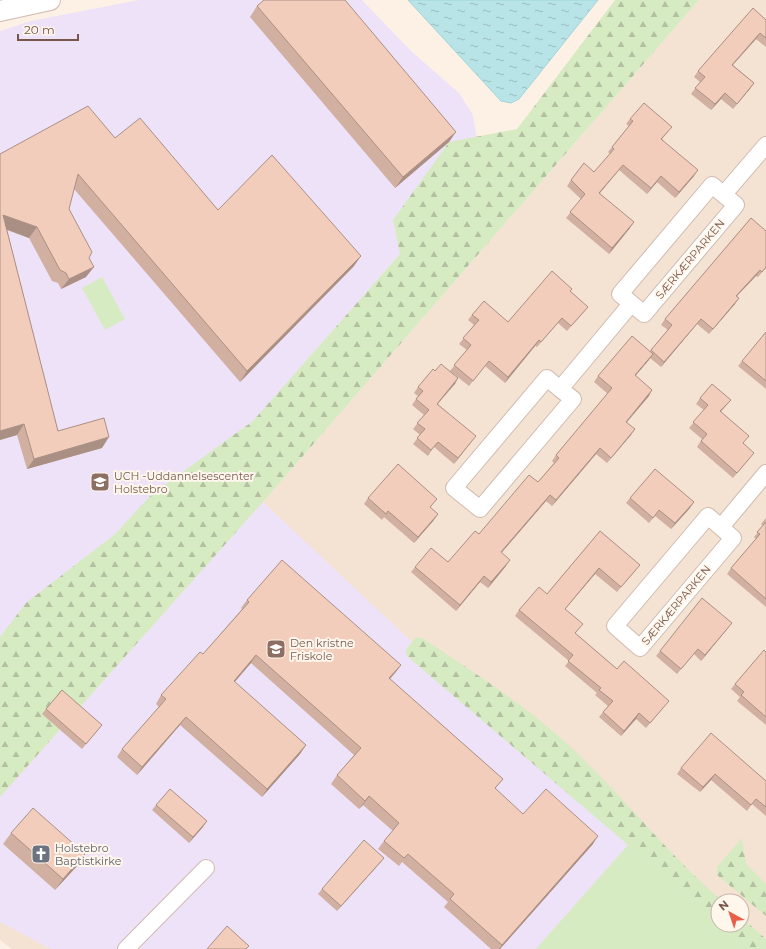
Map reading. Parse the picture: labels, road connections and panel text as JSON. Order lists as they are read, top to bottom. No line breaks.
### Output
{"streets":{"street":["SÆRKÆRPARKEN"]},"places":{"school or university":["UCH -Uddannelsescenter Holstebro","Den kristne Friskole"],"church":["Holstebro Baptistkirke"]},"scale_bar":"20 m","north":"top left"}
